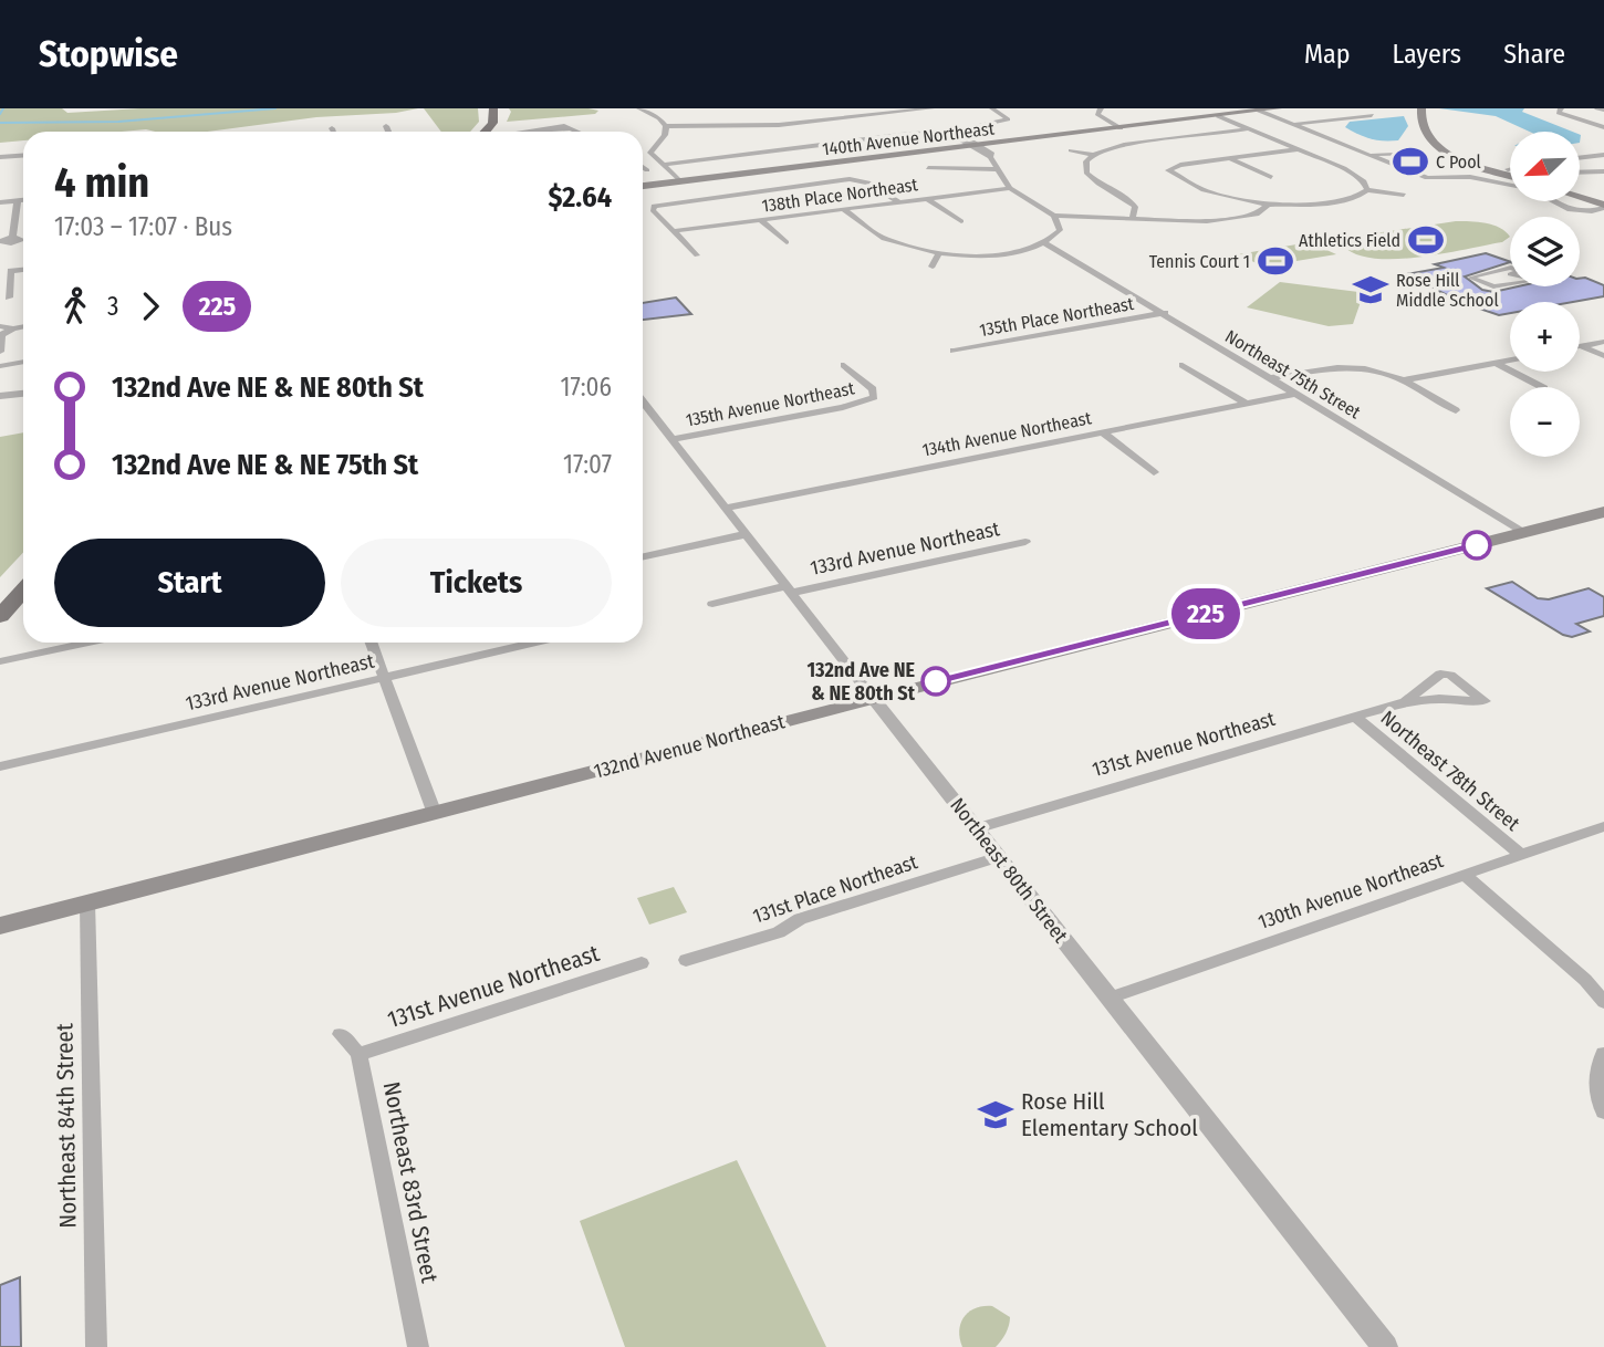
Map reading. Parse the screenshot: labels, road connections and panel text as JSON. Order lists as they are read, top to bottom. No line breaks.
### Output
{"streets":{"main road":["140th Avenue Northeast","132nd Avenue Northeast"],"street":["138th Place Northeast","135th Place Northeast","Northeast 75th Street","135th Avenue Northeast","134th Avenue Northeast","133rd Avenue Northeast","131st Avenue Northeast","Northeast 78th Street","Northeast 80th Street","131st Place Northeast","130th Avenue Northeast","Northeast 84th Street","Northeast 83rd Street"]},"crossings":[["135th Place Northeast","Northeast 75th Street"],["Northeast 75th Street","134th Avenue Northeast"],["Northeast 75th Street","132nd Avenue Northeast"],["135th Avenue Northeast","Northeast 80th Street"],["134th Avenue Northeast","Northeast 80th Street"],["133rd Avenue Northeast","Northeast 80th Street"],["131st Avenue Northeast","Northeast 78th Street"],["131st Avenue Northeast","Northeast 80th Street"],["131st Avenue Northeast","Northeast 83rd Street"],["132nd Avenue Northeast","Northeast 80th Street"],["132nd Avenue Northeast","Northeast 84th Street"],["Northeast 78th Street","130th Avenue Northeast"],["Northeast 80th Street","131st Place Northeast"],["Northeast 80th Street","130th Avenue Northeast"]],"places":{"sports":["C Pool","Athletics Field","Tennis Court 1"],"school or university":["Rose Hill Middle School","Rose Hill Elementary School"],"other":["132nd Ave NE & NE 80th St"]},"lines":["bus line 225"],"north":"bottom left","page":{"header":"Stopwise","nav":["Map","Layers","Share"],"on_map":"225","map_buttons":["+","−"],"heading":["4 min","17:03 – 17:07 · Bus","$2.64"],"legs":["3","225"],"list":[{"name":"132nd Ave NE & NE 80th St","value":"17:06"},{"name":"132nd Ave NE & NE 75th St","value":"17:07"}],"buttons":["Start","Tickets"]}}
